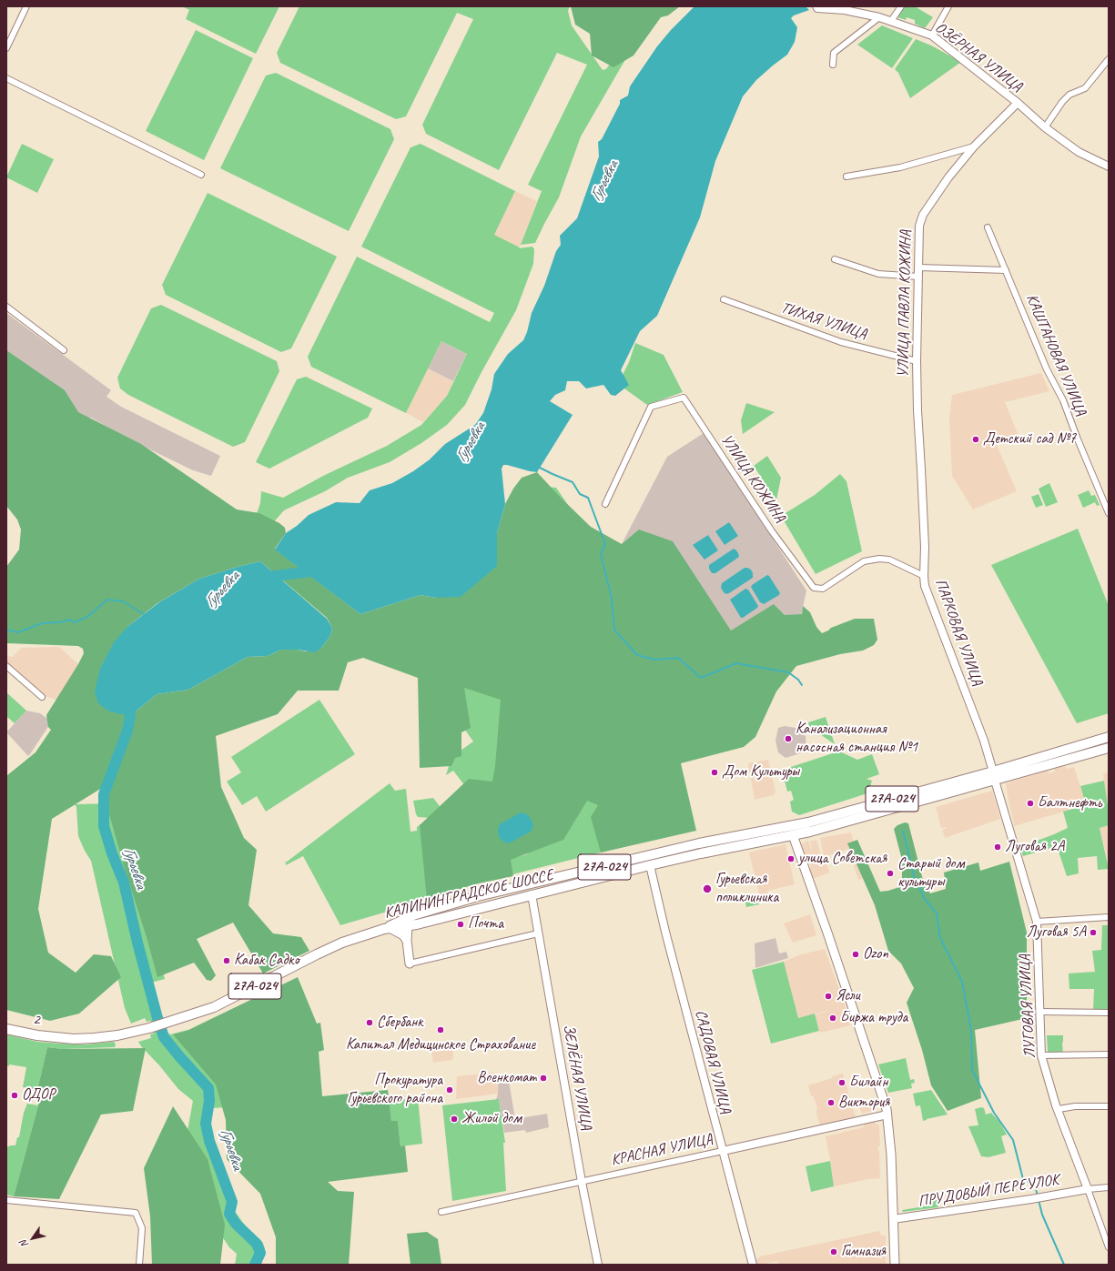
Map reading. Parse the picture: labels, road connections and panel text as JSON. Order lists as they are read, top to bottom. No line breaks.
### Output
{"streets":{"main road":["27А-024","КАЛИНИНГРАДСКОЕ ШОССЕ","2"],"street":["ОЗЁРНАЯ УЛИЦА","УЛИЦА ПАВЛА КОЖИНА","ТИХАЯ УЛИЦА","КАШТАНОВАЯ УЛИЦА","УЛИЦА КОЖИНА","ПАРКОВАЯ УЛИЦА","ЛУГОВАЯ УЛИЦА","САДОВАЯ УЛИЦА","ЗЕЛЁНАЯ УЛИЦА","КРАСНАЯ УЛИЦА","ПРУДОВЫЙ ПЕРЕУЛОК"]},"crossings":[["ОЗЁРНАЯ УЛИЦА","УЛИЦА ПАВЛА КОЖИНА"],["УЛИЦА ПАВЛА КОЖИНА","ТИХАЯ УЛИЦА"],["УЛИЦА ПАВЛА КОЖИНА","ПАРКОВАЯ УЛИЦА"],["УЛИЦА КОЖИНА","ПАРКОВАЯ УЛИЦА"],["ПАРКОВАЯ УЛИЦА","27А-024"],["ПАРКОВАЯ УЛИЦА","ЛУГОВАЯ УЛИЦА"],["27А-024","КАЛИНИНГРАДСКОЕ ШОССЕ"],["27А-024","ЛУГОВАЯ УЛИЦА"],["КАЛИНИНГРАДСКОЕ ШОССЕ","2"],["КАЛИНИНГРАДСКОЕ ШОССЕ","САДОВАЯ УЛИЦА"],["КАЛИНИНГРАДСКОЕ ШОССЕ","ЗЕЛЁНАЯ УЛИЦА"],["ЛУГОВАЯ УЛИЦА","ПРУДОВЫЙ ПЕРЕУЛОК"],["САДОВАЯ УЛИЦА","КРАСНАЯ УЛИЦА"],["ЗЕЛЁНАЯ УЛИЦА","КРАСНАЯ УЛИЦА"]],"water":["Гурьевка"],"places":["Детский сад №7","Канализационная насосная станция №1","Дом Культуры","Балтнефть","Луговая 2А","улица Советская","Старый дом культуры","Гурьевская поликлиника","Почта","Луговая 5А","Ozon","Кабак Садко","Ясли","Биржа труда","Сбербанк","Капитал Медицинское Страхование","Военкомат","Билайн","Прокуратура Гурьевского района","ОДОР","Виктория","Жилой дом","Гимназия"],"north":"bottom left"}
